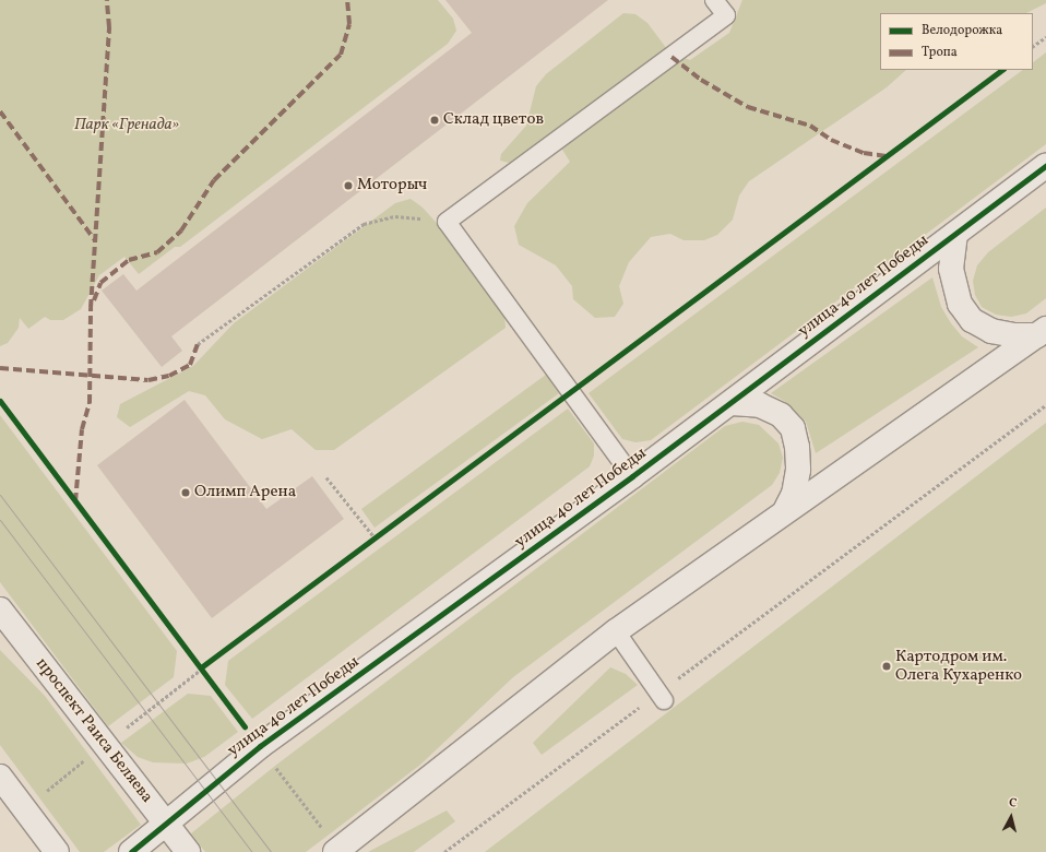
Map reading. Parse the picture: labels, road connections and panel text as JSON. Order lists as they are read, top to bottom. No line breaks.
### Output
{"streets":{"street":["улица 40 лет Победы","проспект Раиса Беляева"]},"crossings":[["улица 40 лет Победы","проспект Раиса Беляева"]],"parks":["Парк «Гренада»"],"places":["Склад цветов","Моторыч","Олимп Арена","Картодром им. Олега Кухаренко"],"legend":["Велодорожка","Тропа"],"north":"top"}
